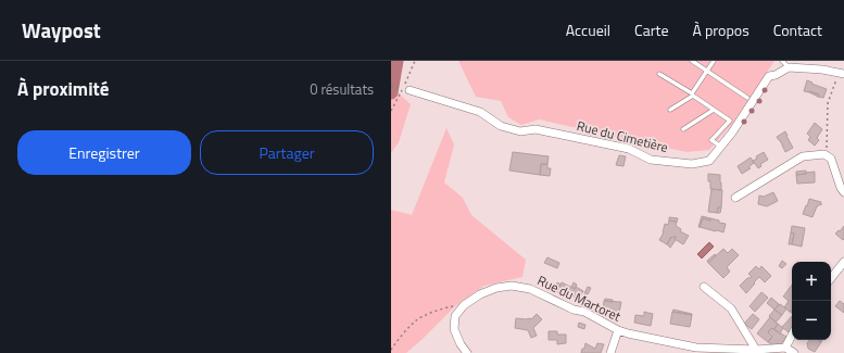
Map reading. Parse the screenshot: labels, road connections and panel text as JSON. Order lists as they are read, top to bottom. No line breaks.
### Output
{"streets":{"street":["Rue du Cimetière","Rue du Martoret"]},"page":{"header":"Waypost","nav":["Accueil","Carte","À propos","Contact"],"heading":["À proximité","0 résultats"],"buttons":["Enregistrer","Partager"],"map_buttons":["+","−"]}}
